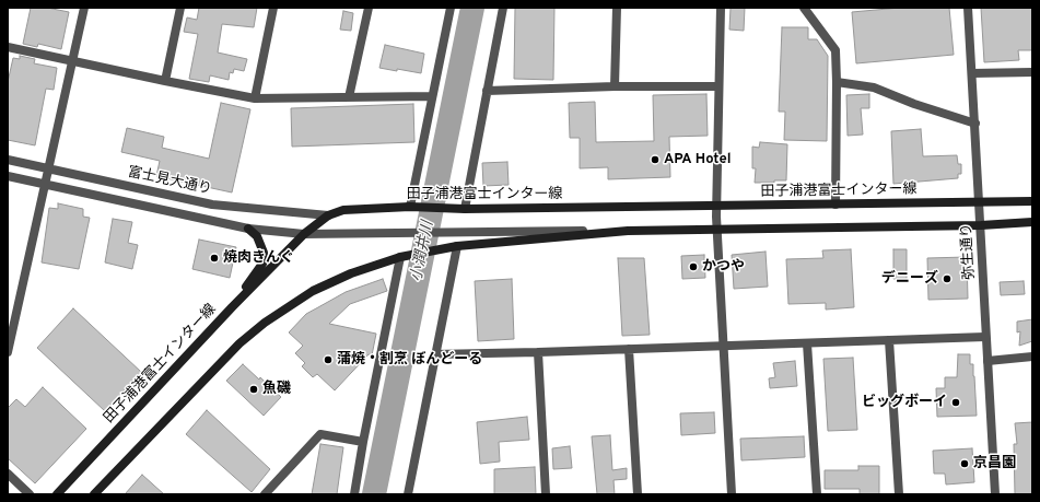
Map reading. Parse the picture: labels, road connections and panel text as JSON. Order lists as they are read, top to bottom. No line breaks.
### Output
{"streets":{"main road":["田子浦港富士インター線"],"street":["富士見大通り","弥生通り"]},"crossings":[["富士見大通り","田子浦港富士インター線"],["田子浦港富士インター線","弥生通り"]],"water":["小潤井川"],"places":["APA Hotel","焼肉きんぐ","かつや","デニーズ","蒲焼・割烹 ぼんどーる","魚磯","ビッグボーイ","京昌園"]}
